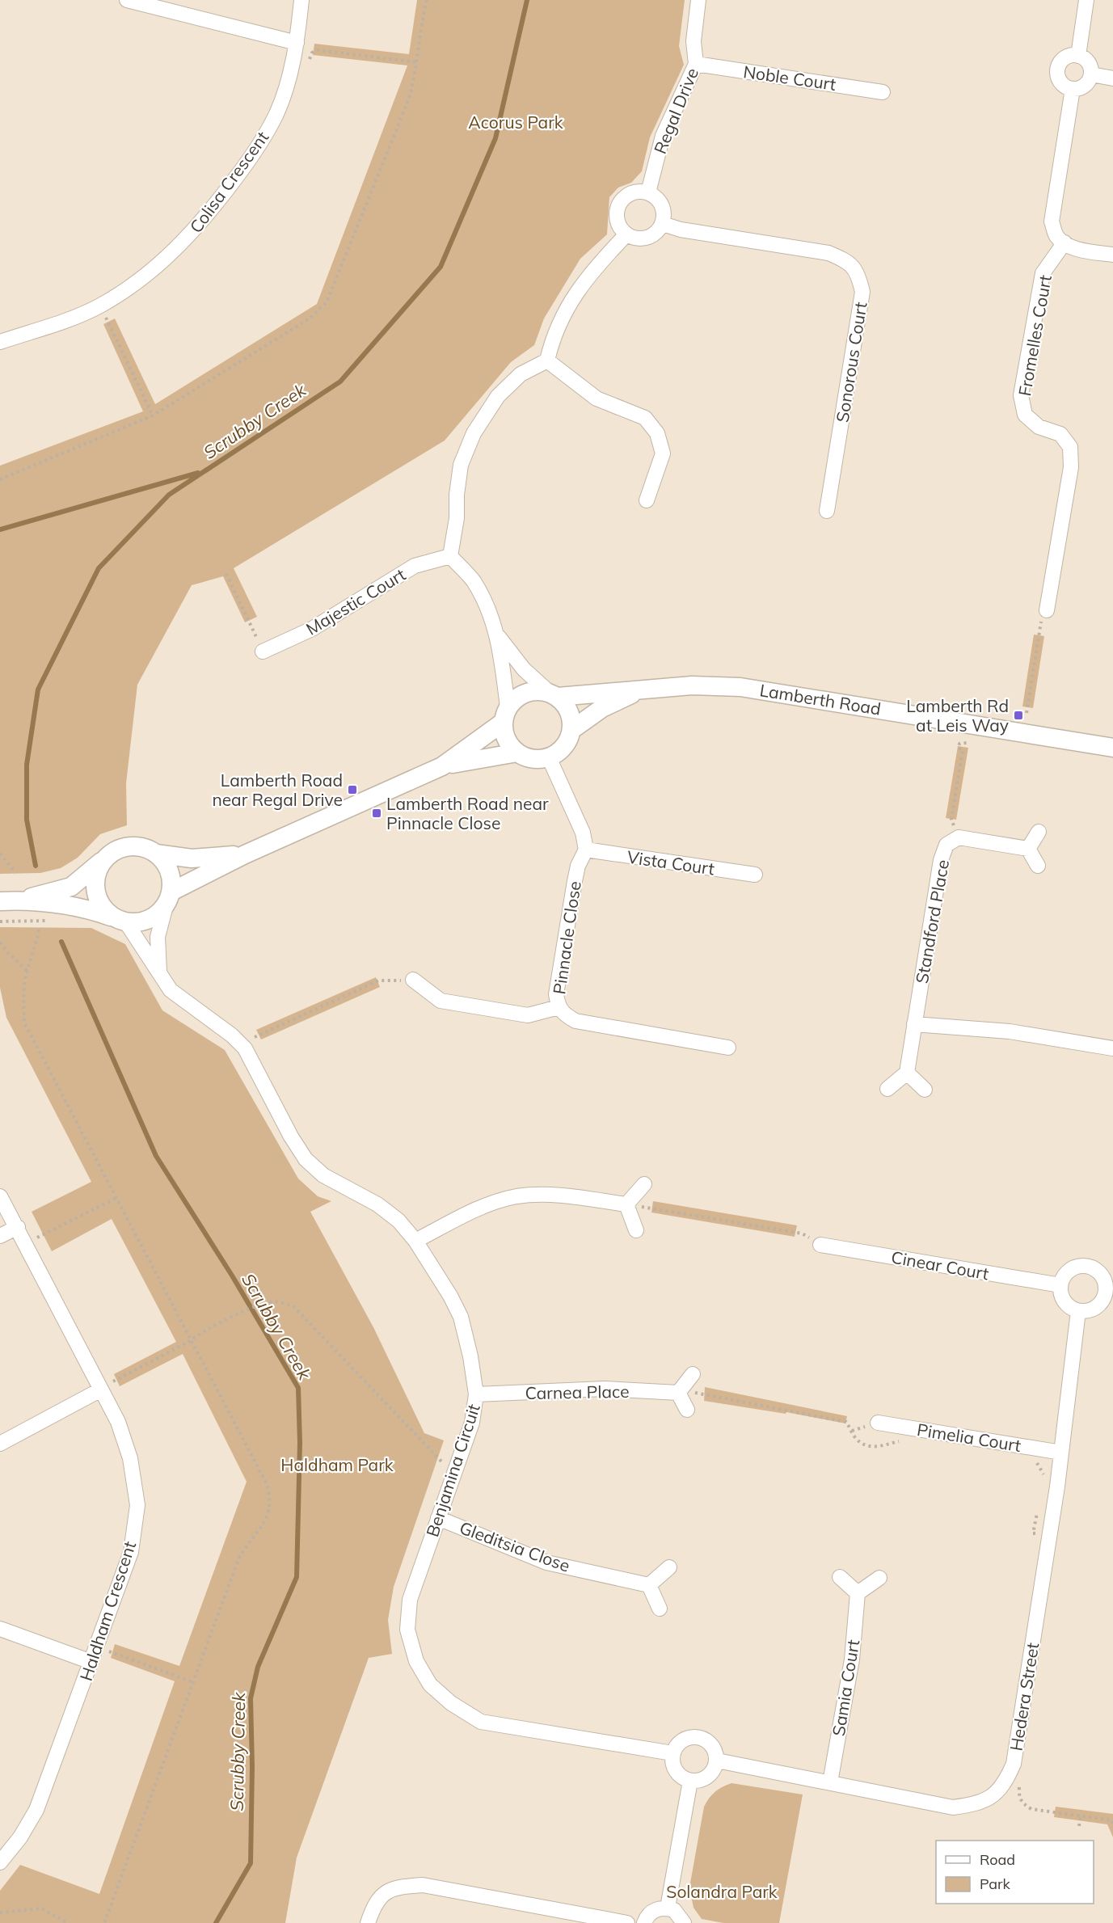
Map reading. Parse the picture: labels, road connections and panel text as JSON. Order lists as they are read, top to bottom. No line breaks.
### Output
{"streets":{"street":["Noble Court","Regal Drive","Colisa Crescent","Fromelles Court","Sonorous Court","Majestic Court","Lamberth Road","Vista Court","Standford Place","Pinnacle Close","Cinear Court","Carnea Place","Pimelia Court","Benjamina Circuit","Gleditsia Close","Haldham Crescent","Samia Court","Hedera Street"]},"crossings":[["Noble Court","Regal Drive"],["Regal Drive","Sonorous Court"],["Lamberth Road","Benjamina Circuit"],["Vista Court","Pinnacle Close"],["Cinear Court","Hedera Street"],["Carnea Place","Benjamina Circuit"],["Pimelia Court","Hedera Street"],["Benjamina Circuit","Gleditsia Close"],["Benjamina Circuit","Hedera Street"],["Samia Court","Hedera Street"]],"water":["Scrubby Creek"],"parks":["Acorus Park","Haldham Park","Solandra Park"],"places":{"transit":["Lamberth Rd at Leis Way","Lamberth Road near Regal Drive","Lamberth Road near Pinnacle Close"]},"legend":["Road","Park"]}
